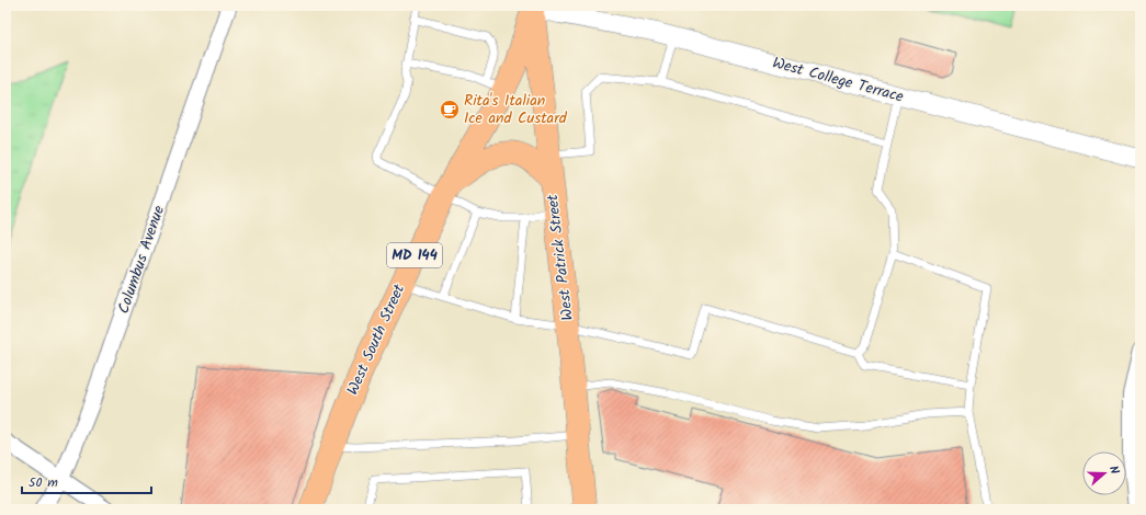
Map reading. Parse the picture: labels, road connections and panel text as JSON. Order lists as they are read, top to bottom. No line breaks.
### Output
{"streets":{"main road":["MD 144","West Patrick Street","West South Street"],"street":["West College Terrace","Columbus Avenue"]},"crossings":[["West College Terrace","West Patrick Street"],["West College Terrace","West South Street"],["West Patrick Street","West South Street"]],"places":{"cafe":["Rita's Italian Ice and Custard"]},"scale_bar":"50 m","north":"right"}
